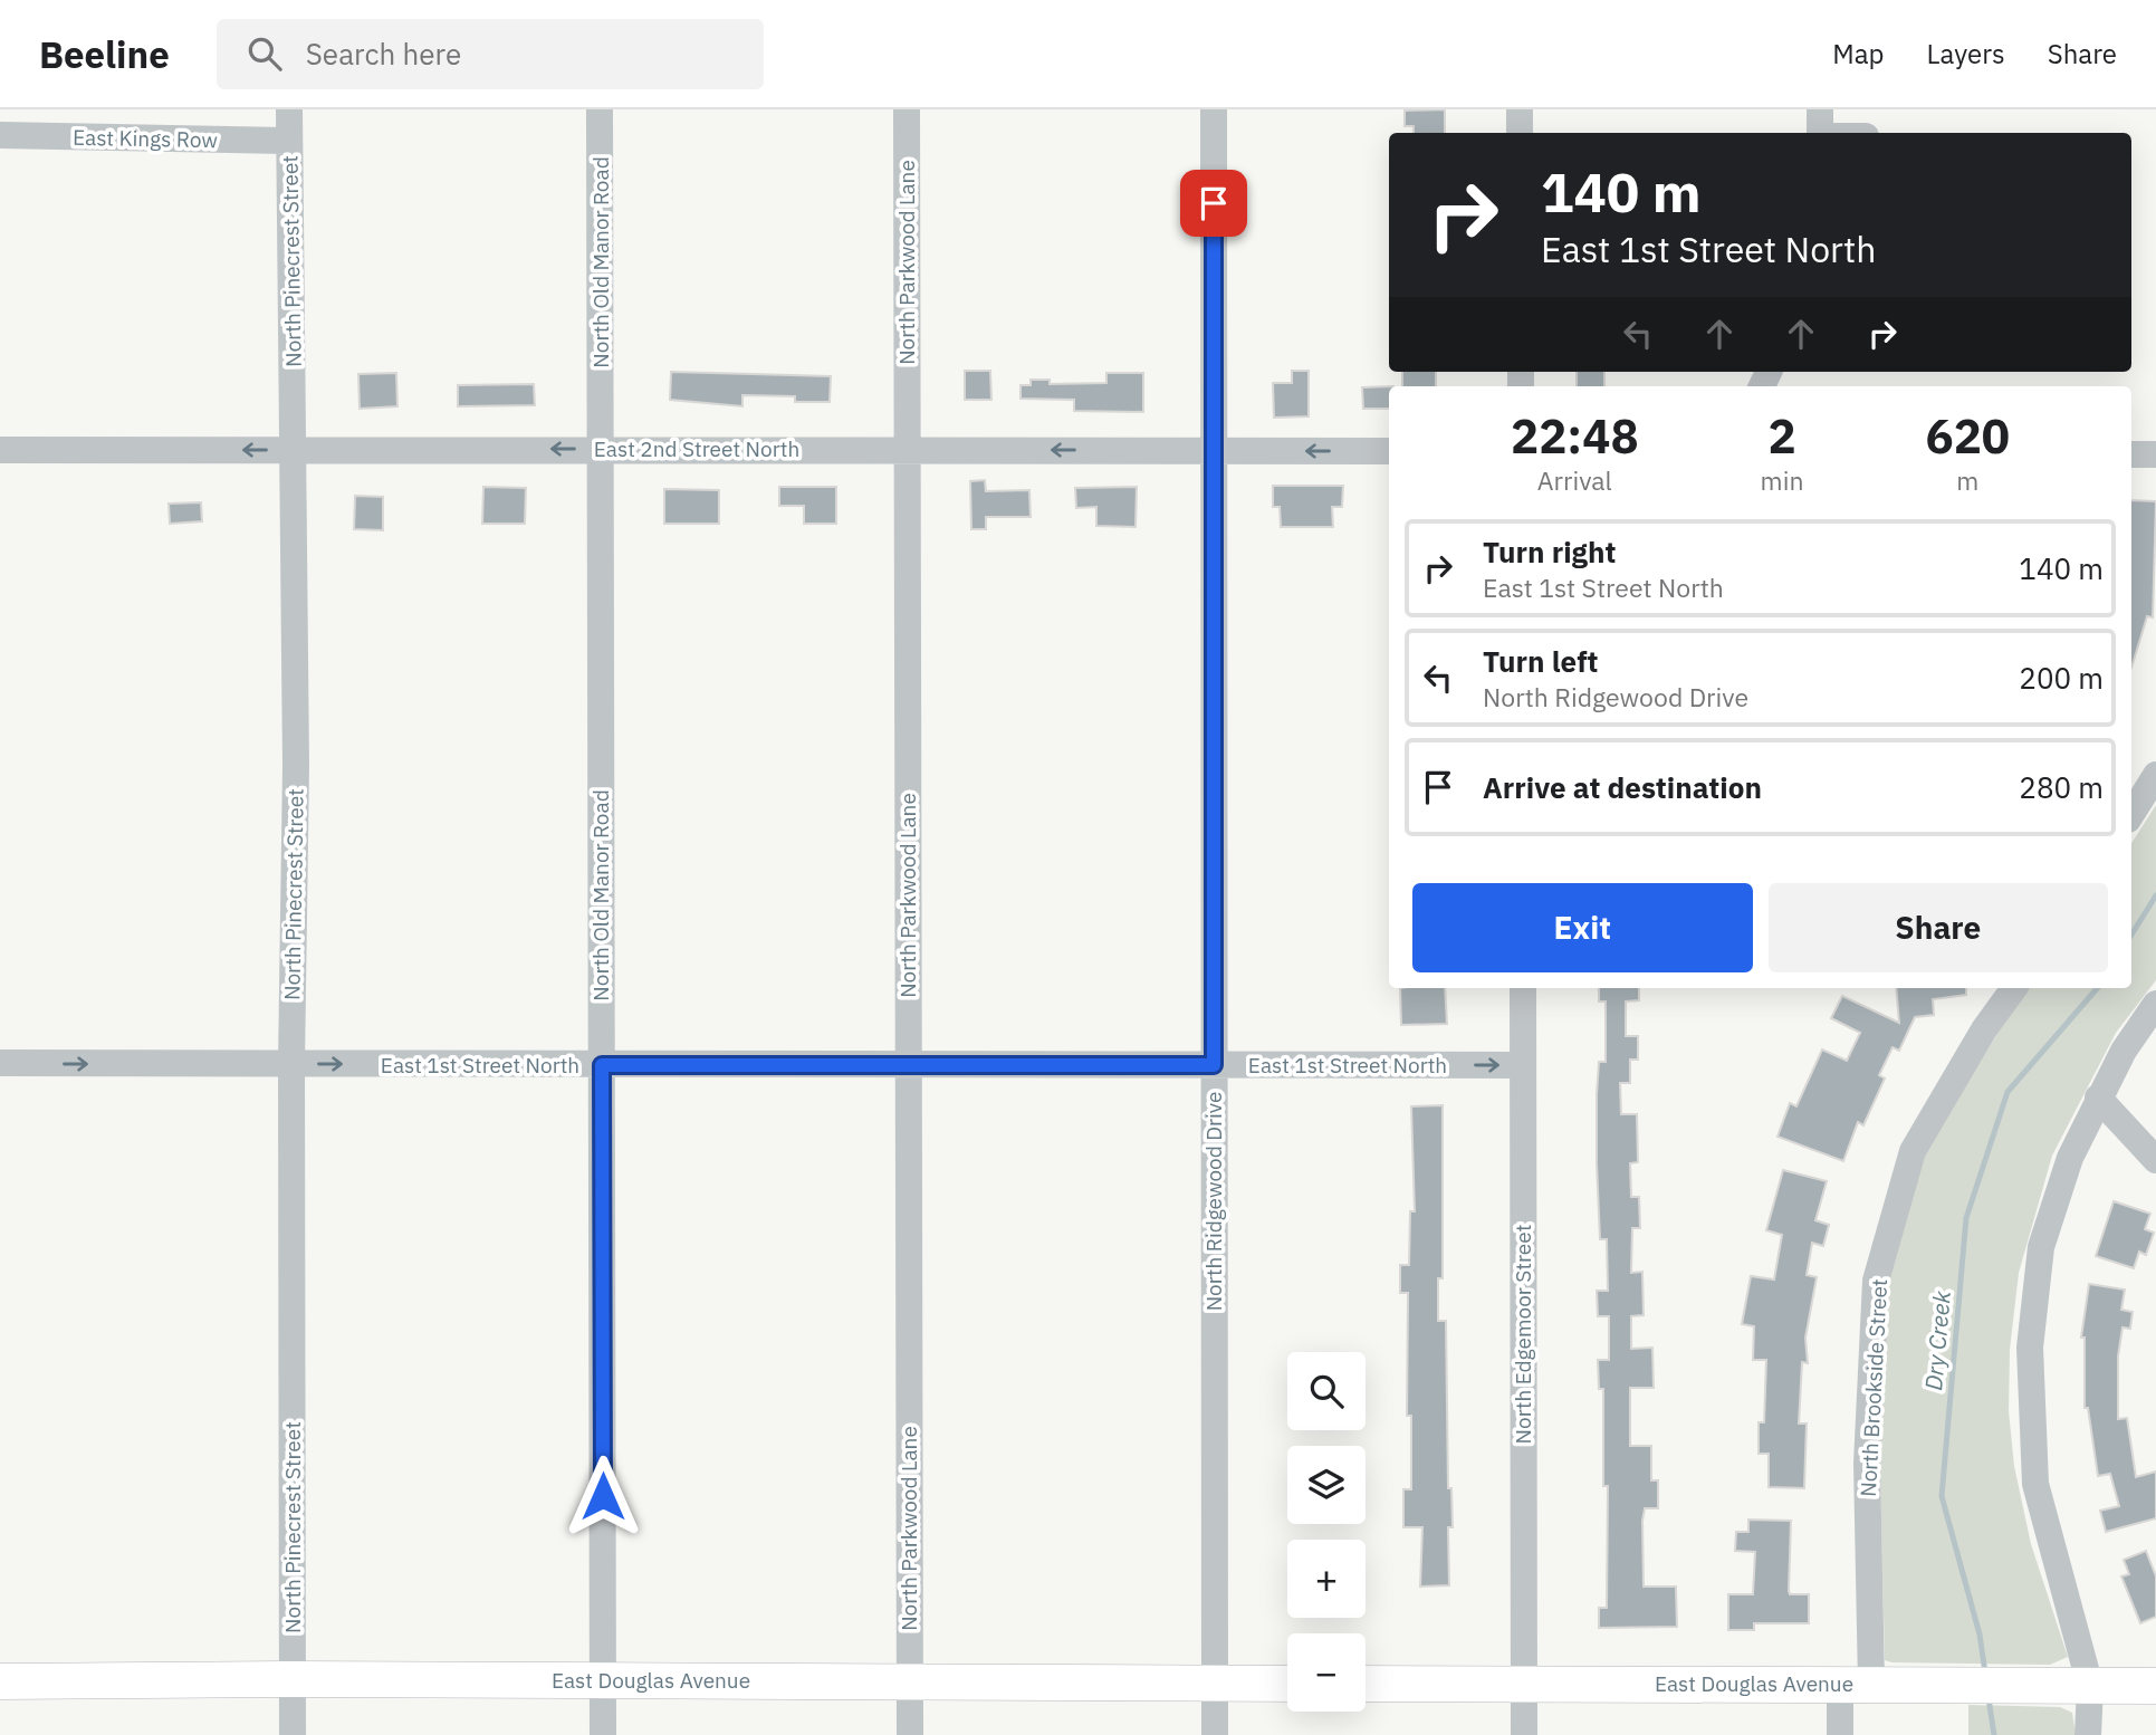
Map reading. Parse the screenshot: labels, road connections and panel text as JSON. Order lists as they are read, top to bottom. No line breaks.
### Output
{"streets":{"main road":["East Douglas Avenue"],"street":["East Kings Row","North Pinecrest Street","North Old Manor Road","North Parkwood Lane","East 2nd Street North","East 1st Street North","North Ridgewood Drive","North Edgemoor Street","North Brookside Street"]},"crossings":[["East Kings Row","North Pinecrest Street"],["North Pinecrest Street","East 2nd Street North"],["North Pinecrest Street","East 1st Street North"],["North Pinecrest Street","East Douglas Avenue"],["North Old Manor Road","East 2nd Street North"],["North Old Manor Road","East 1st Street North"],["North Old Manor Road","East Douglas Avenue"],["North Parkwood Lane","East 2nd Street North"],["North Parkwood Lane","East 1st Street North"],["North Parkwood Lane","East Douglas Avenue"],["East 2nd Street North","North Ridgewood Drive"],["East 1st Street North","North Ridgewood Drive"],["East 1st Street North","North Edgemoor Street"],["North Ridgewood Drive","East Douglas Avenue"],["North Edgemoor Street","East Douglas Avenue"],["North Brookside Street","East Douglas Avenue"]],"one_way":["East 2nd Street North","East 1st Street North"],"water":["Dry Creek"],"page":{"header":"Beeline","search":"Search here","nav":["Map","Layers","Share"],"turn":["140 m","East 1st Street North"],"eta":["22:48","Arrival","2","min","620","m"],"list":[{"name":"Turn right","note":"East 1st Street North","value":"140 m"},{"name":"Turn left","note":"North Ridgewood Drive","value":"200 m"},{"name":"Arrive at destination","value":"280 m"}],"buttons":["Exit","Share"],"map_buttons":["+","−"]}}
